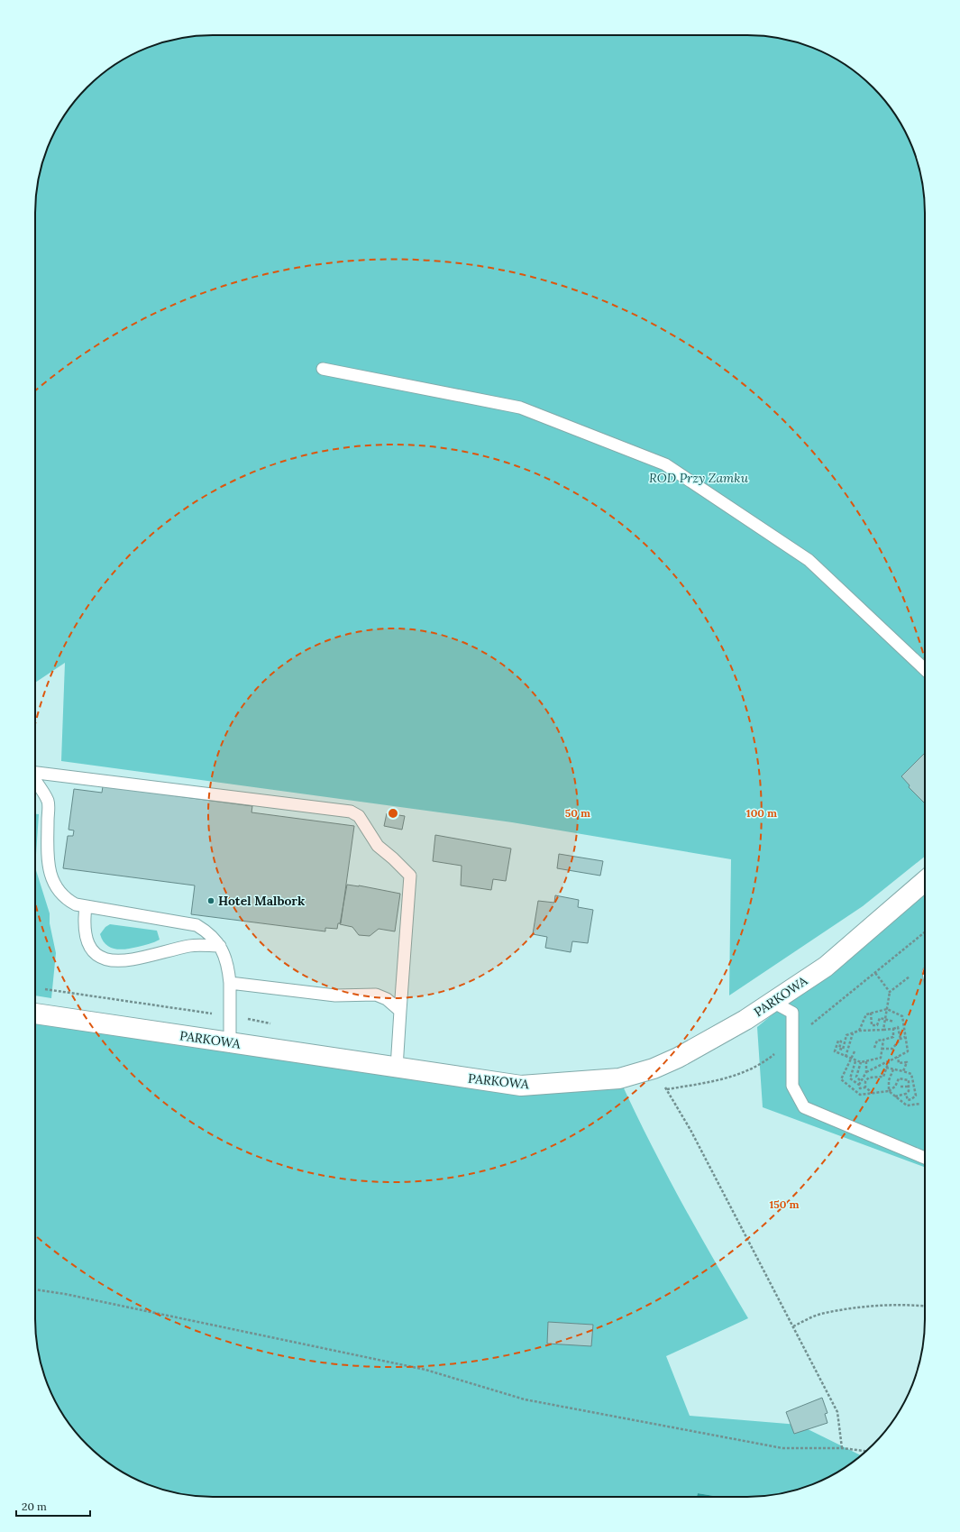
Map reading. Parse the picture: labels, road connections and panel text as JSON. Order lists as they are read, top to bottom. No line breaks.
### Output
{"streets":{"street":["PARKOWA"]},"parks":["ROD Przy Zamku"],"places":["Hotel Malbork"],"scale_bar":"20 m","rings":["50 m","100 m","150 m"]}
